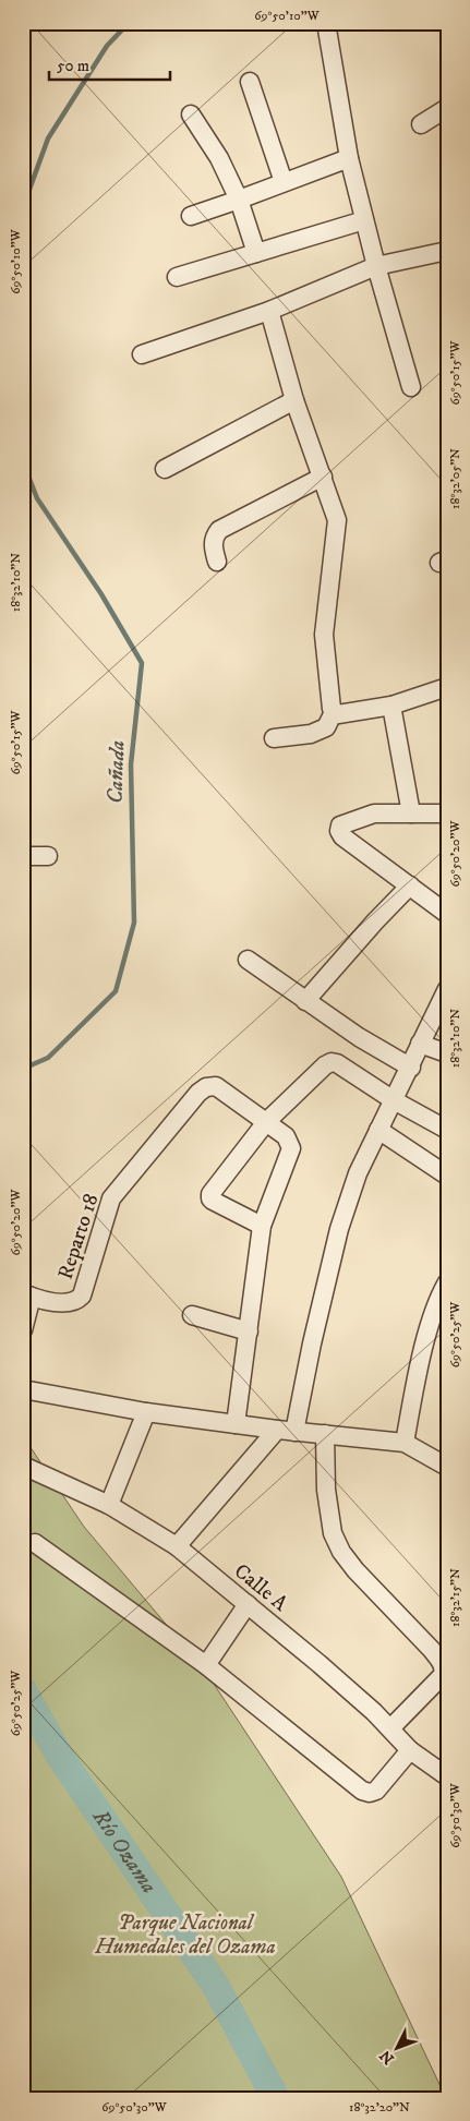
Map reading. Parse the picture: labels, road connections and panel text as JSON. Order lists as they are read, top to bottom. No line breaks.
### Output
{"streets":{"street":["Reparto 18","Calle A"]},"water":["Cañada","Río Ozama"],"parks":["Parque Nacional Humedales del Ozama"],"scale_bar":"50 m","north":"bottom left","coordinates":["69°50'10\"W","69°50'15\"W","18°32'05\"N","18°32'10\"N","69°50'20\"W","69°50'25\"W","18°32'15\"N","69°50'30\"W","18°32'20\"N"]}
